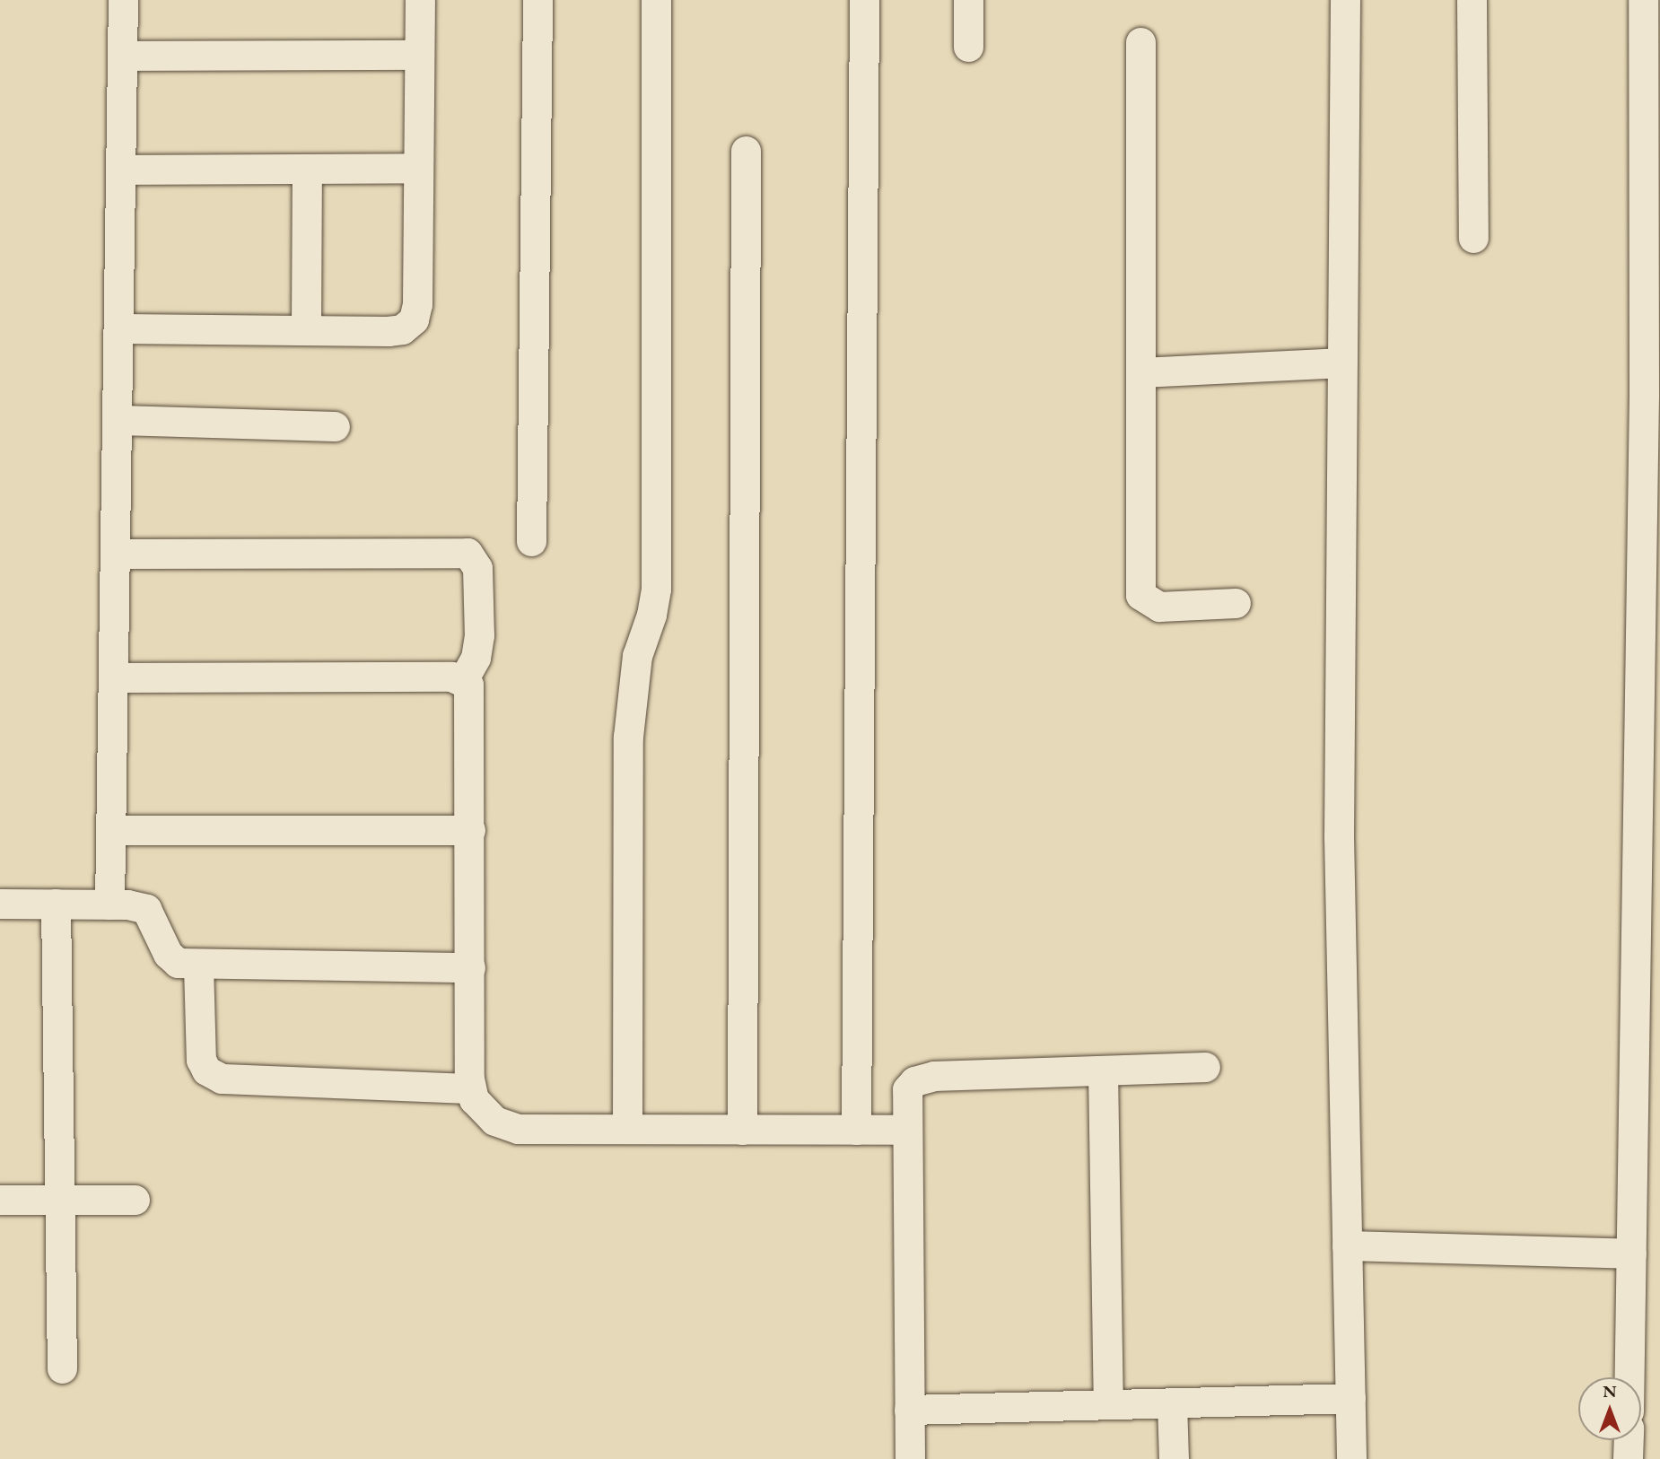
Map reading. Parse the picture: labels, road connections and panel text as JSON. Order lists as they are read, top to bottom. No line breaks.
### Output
{"north":"top"}
